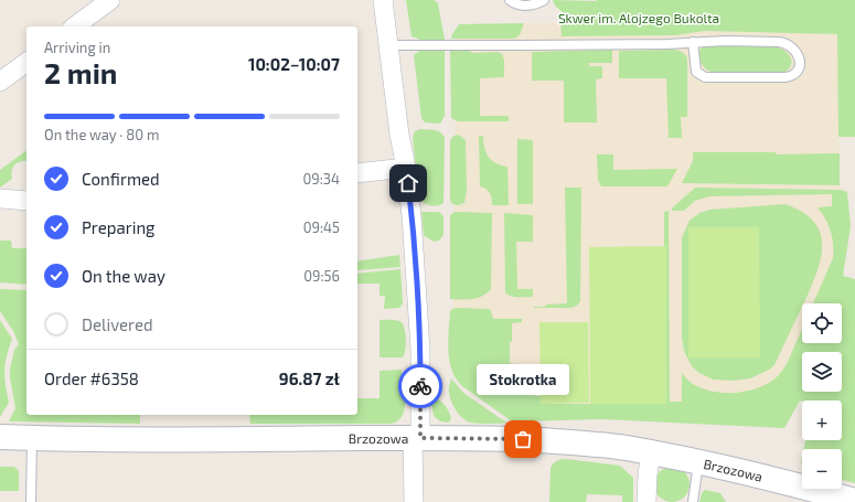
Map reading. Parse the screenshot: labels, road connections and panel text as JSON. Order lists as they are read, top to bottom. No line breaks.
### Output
{"streets":{"street":["Brzozowa"]},"parks":["Skwer im. Alojzego Bukolta"],"places":["Stokrotka"],"page":{"heading":["2 min","Arriving in","10:02–10:07"],"panel":["Order #6358","96.87 zł"],"bar":"On the way · 80 m","list":[["Confirmed","09:34"],["Preparing","09:45"],["On the way","09:56"],"Delivered"],"map_buttons":["+","−"],"bubble":"Stokrotka"}}
